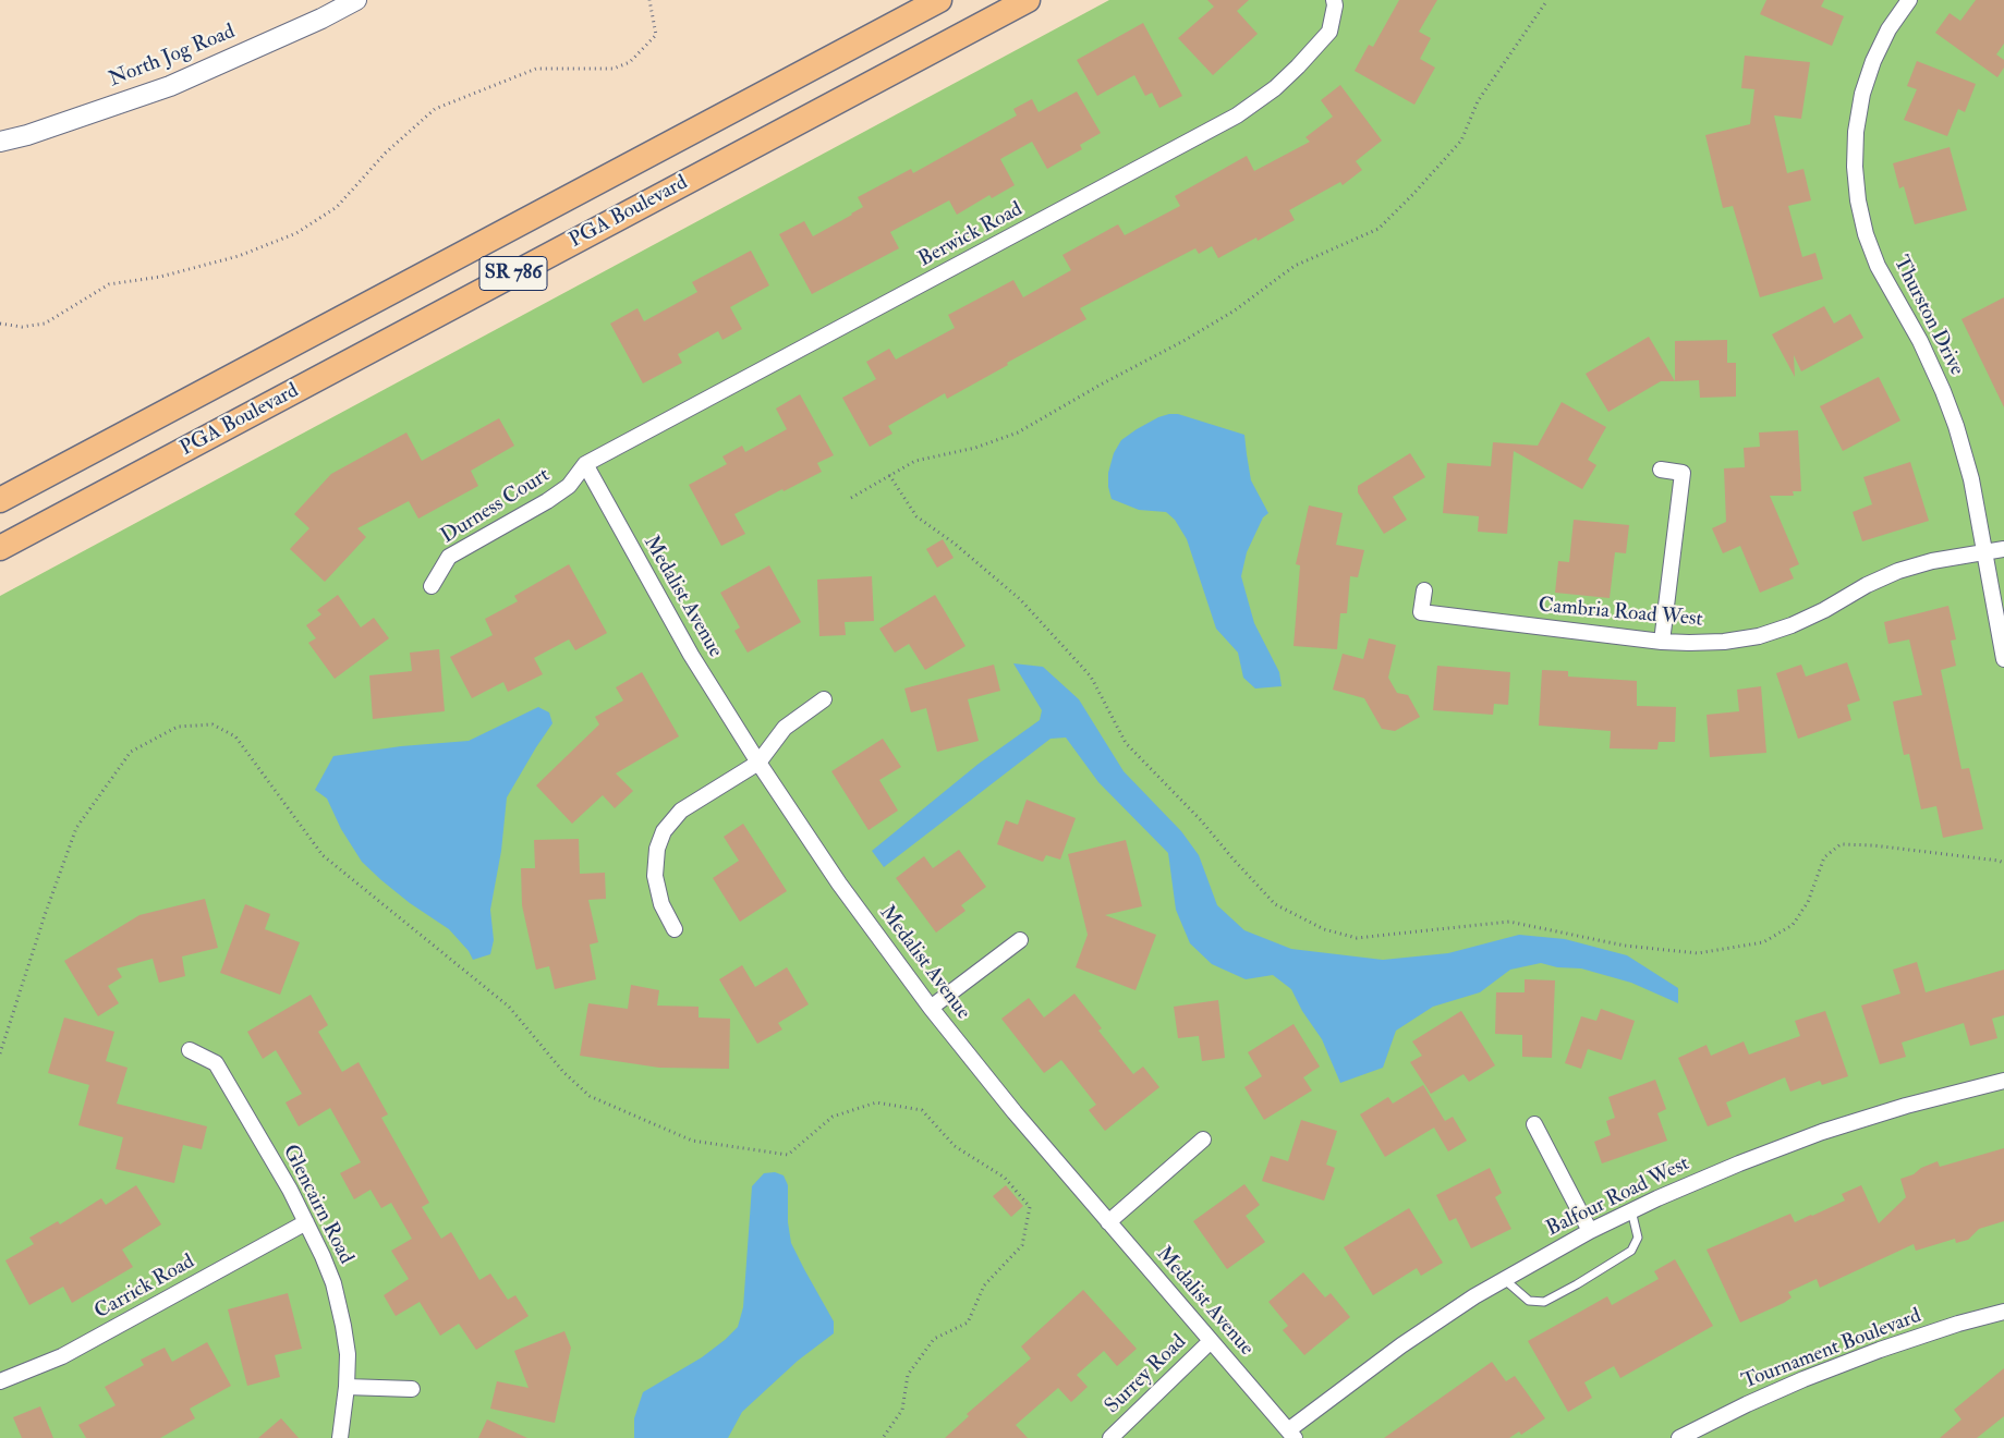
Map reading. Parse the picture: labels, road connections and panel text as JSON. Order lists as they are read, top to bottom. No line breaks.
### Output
{"streets":{"main road":["PGA Boulevard","SR 786"],"street":["North Jog Road","Berwick Road","Thurston Drive","Durness Court","Medalist Avenue","Cambria Road West","Balfour Road West","Glencairn Road","Carrick Road","Tournament Boulevard","Surrey Road"]},"crossings":[["Berwick Road","Durness Court"],["Berwick Road","Medalist Avenue"],["Thurston Drive","Cambria Road West"],["Durness Court","Medalist Avenue"],["Medalist Avenue","Balfour Road West"],["Medalist Avenue","Surrey Road"],["Glencairn Road","Carrick Road"]]}
